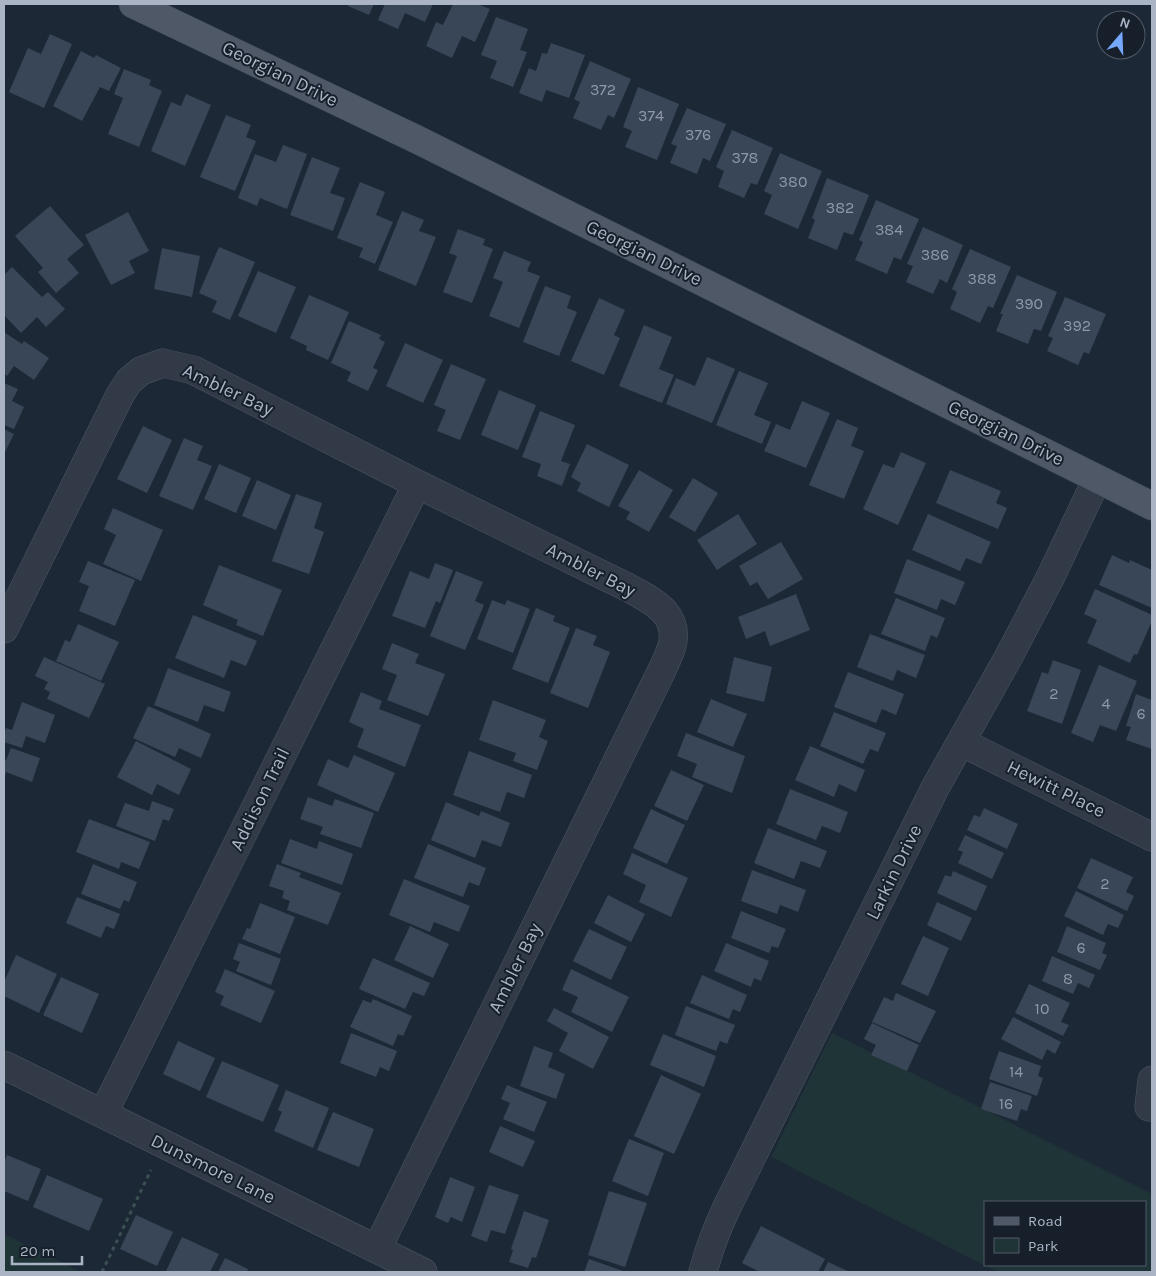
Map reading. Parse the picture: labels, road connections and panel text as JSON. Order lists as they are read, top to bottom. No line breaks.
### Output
{"streets":{"main road":["Georgian Drive"],"street":["Ambler Bay","Hewitt Place","Addison Trail","Larkin Drive","Dunsmore Lane"]},"crossings":[["Georgian Drive","Larkin Drive"],["Ambler Bay","Addison Trail"],["Ambler Bay","Dunsmore Lane"],["Hewitt Place","Larkin Drive"],["Addison Trail","Dunsmore Lane"]],"house_numbers":["372","374","376","378","380","382","384","386","388","390","392","2","4","6","2","6","8","10","14","16"],"legend":["Road","Park"],"scale_bar":"20 m","north":"top"}
